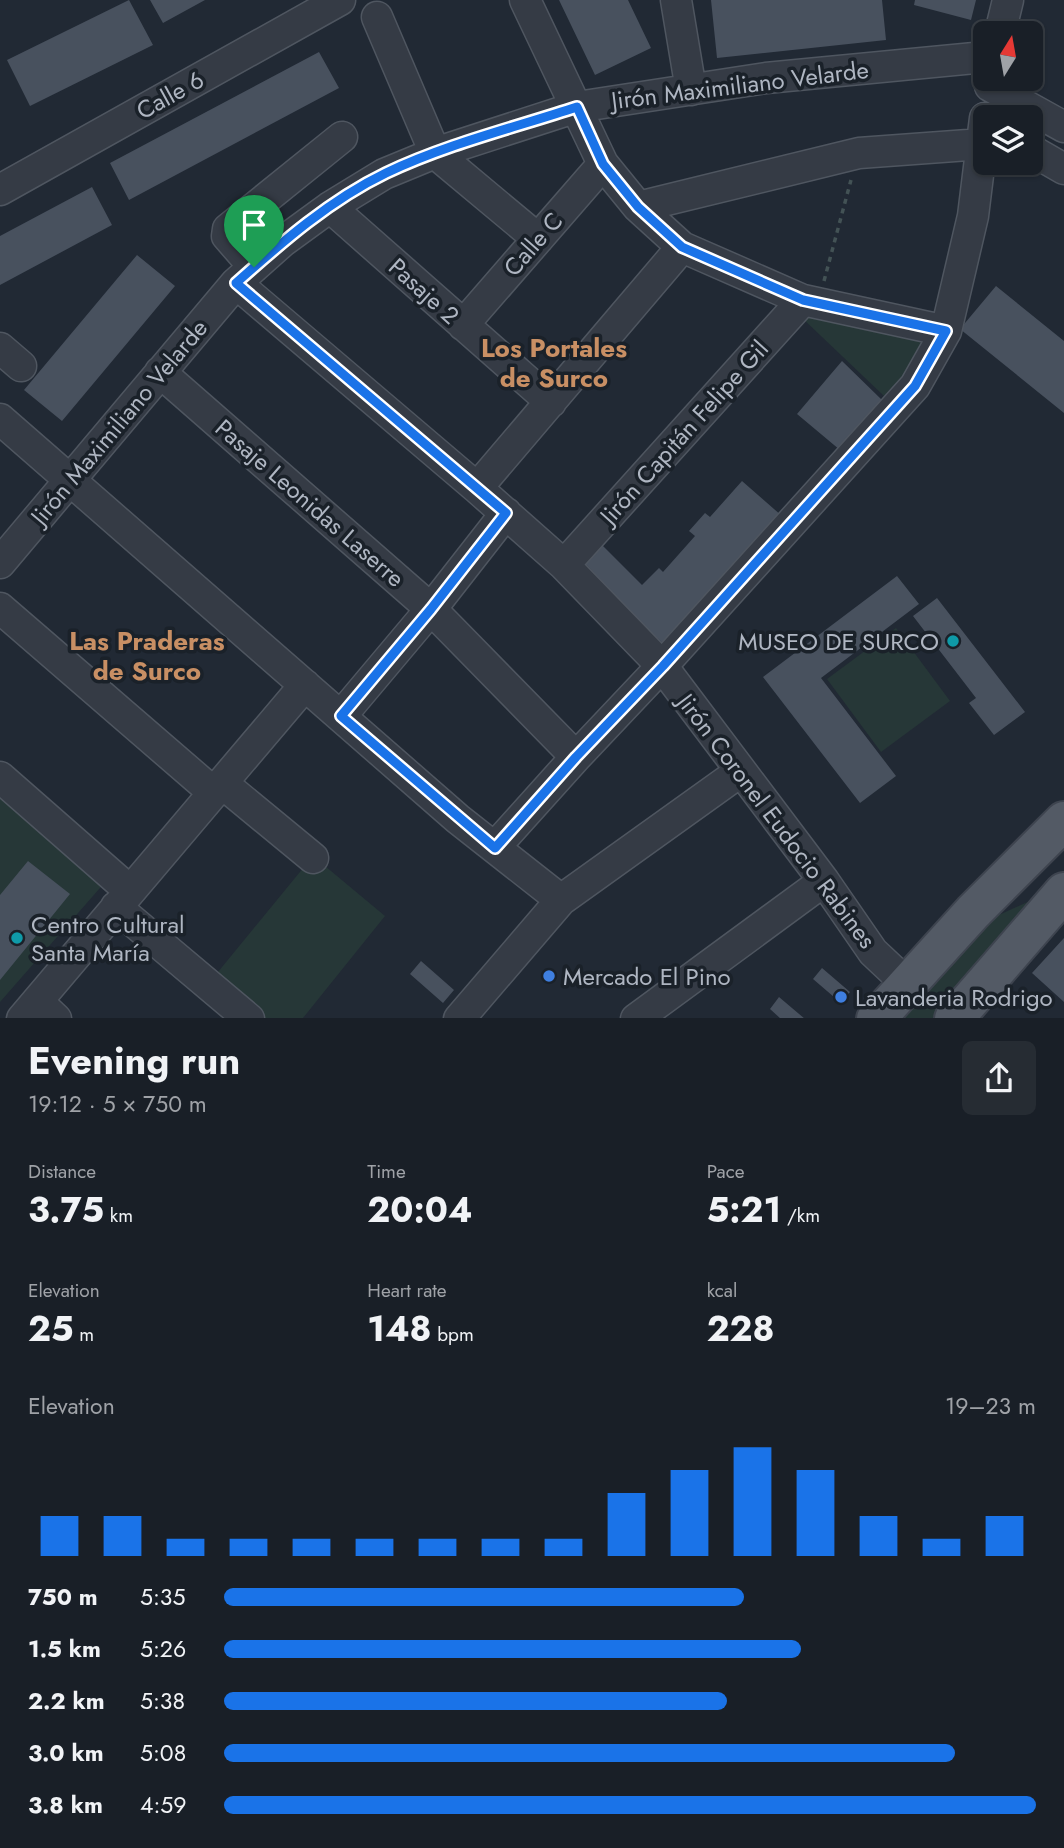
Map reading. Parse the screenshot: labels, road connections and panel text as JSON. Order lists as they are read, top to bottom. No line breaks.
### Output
{"streets":{"street":["Jirón Maximiliano Velarde","Calle 6","Calle C","Pasaje 2","Jirón Capitán Felipe Gil","Pasaje Leonidas Laserre","Jirón Coronel Eudocio Rabines"]},"crossings":[["Jirón Maximiliano Velarde","Pasaje 2"],["Jirón Maximiliano Velarde","Pasaje Leonidas Laserre"],["Jirón Maximiliano Velarde","Jirón Coronel Eudocio Rabines"],["Calle C","Pasaje 2"],["Jirón Capitán Felipe Gil","Jirón Coronel Eudocio Rabines"]],"districts":["Los Portales de Surco","Las Praderas de Surco"],"places":["MUSEO DE SURCO","Centro Cultural Santa María","Mercado El Pino","Lavanderia Rodrigo"],"north":"top","page":{"heading":["Evening run","19:12 · 5 × 750 m"],"stats":[["Distance","3.75 km"],["Time","20:04"],["Pace","5:21 /km"],["Elevation","25 m"],["Heart rate","148 bpm"],["kcal","228"]],"chart":["Elevation","19–23 m"],"list":[{"name":"750 m","note":"5:35"},{"name":"1.5 km","note":"5:26"},{"name":"2.2 km","note":"5:38"},{"name":"3.0 km","note":"5:08"},{"name":"3.8 km","note":"4:59"}]}}
